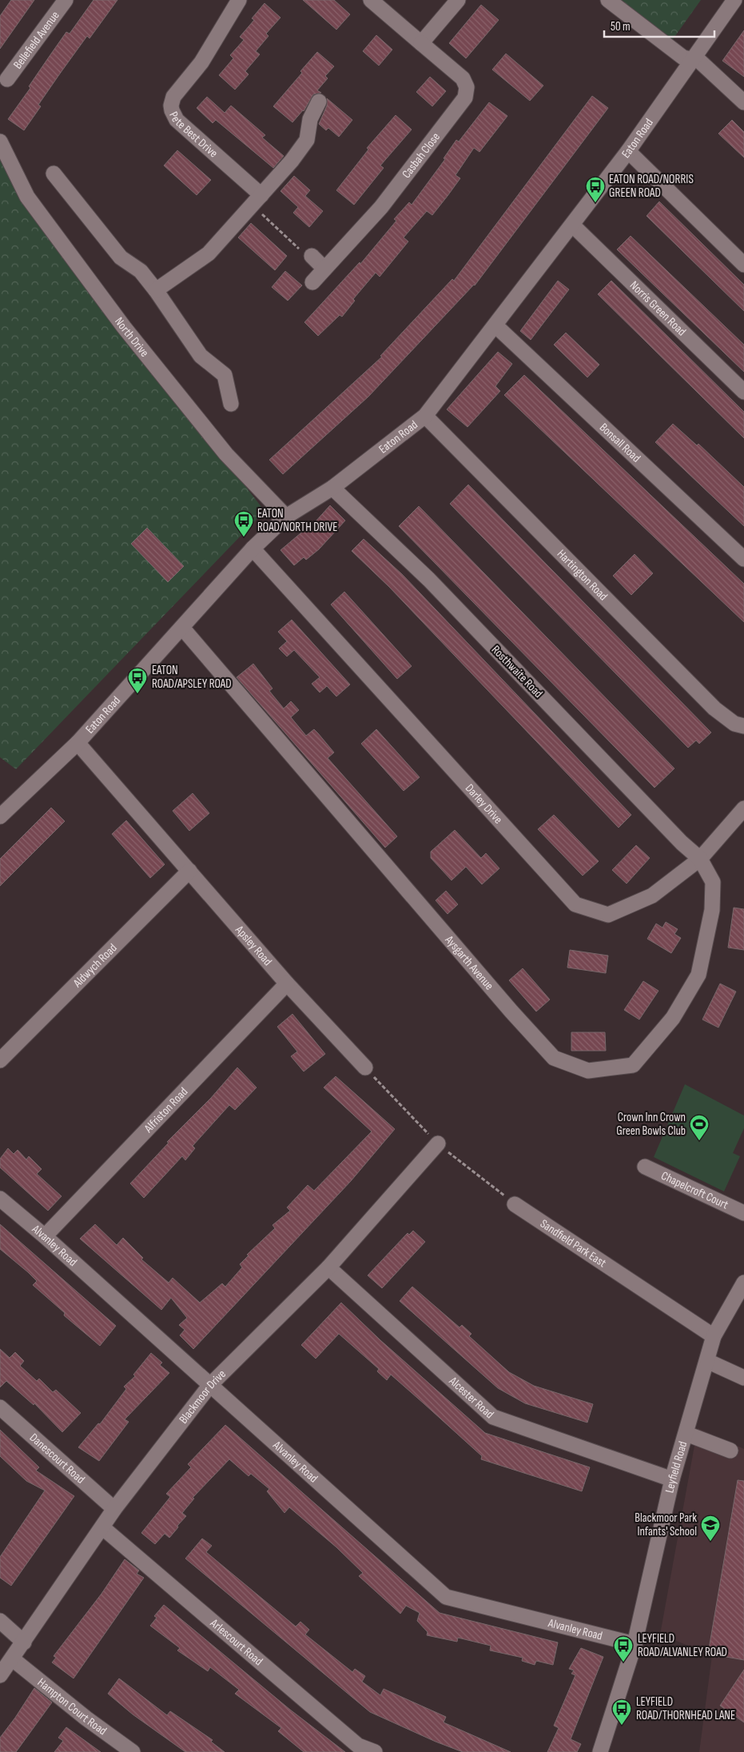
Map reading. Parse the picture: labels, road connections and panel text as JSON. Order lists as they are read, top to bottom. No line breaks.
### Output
{"streets":{"street":["Bellefield Avenue","Pete Best Drive","Eaton Road","Casbah Close","Norris Green Road","North Drive","Bonsall Road","Hartington Road","Rosthwaite Road","Darley Drive","Apsley Road","Aysgarth Avenue","Aldwych Road","Alfriston Road","Chapelcroft Court","Sandfield Park East","Alvanley Road","Blackmoor Drive","Alcester Road","Danescourt Road","Leyfield Road","Arlescourt Road","Hampton Court Road"]},"crossings":[["Eaton Road","Norris Green Road"],["Eaton Road","North Drive"],["Eaton Road","Bonsall Road"],["Eaton Road","Hartington Road"],["Eaton Road","Rosthwaite Road"],["Eaton Road","Darley Drive"],["Eaton Road","Apsley Road"],["Eaton Road","Aysgarth Avenue"],["Rosthwaite Road","Darley Drive"],["Rosthwaite Road","Aysgarth Avenue"],["Darley Drive","Aysgarth Avenue"],["Apsley Road","Aldwych Road"],["Apsley Road","Alfriston Road"],["Alfriston Road","Alvanley Road"],["Sandfield Park East","Leyfield Road"],["Alvanley Road","Blackmoor Drive"],["Alvanley Road","Leyfield Road"],["Blackmoor Drive","Alcester Road"],["Blackmoor Drive","Danescourt Road"],["Blackmoor Drive","Arlescourt Road"],["Blackmoor Drive","Hampton Court Road"],["Alcester Road","Leyfield Road"]],"places":{"bus stop":["EATON ROAD/NORRIS GREEN ROAD","EATON ROAD/NORTH DRIVE","EATON ROAD/APSLEY ROAD","LEYFIELD ROAD/ALVANLEY ROAD","LEYFIELD ROAD/THORNHEAD LANE"],"sports":["Crown Inn Crown Green Bowls Club"],"school or university":["Blackmoor Park Infants' School"]},"scale_bar":"50 m"}
